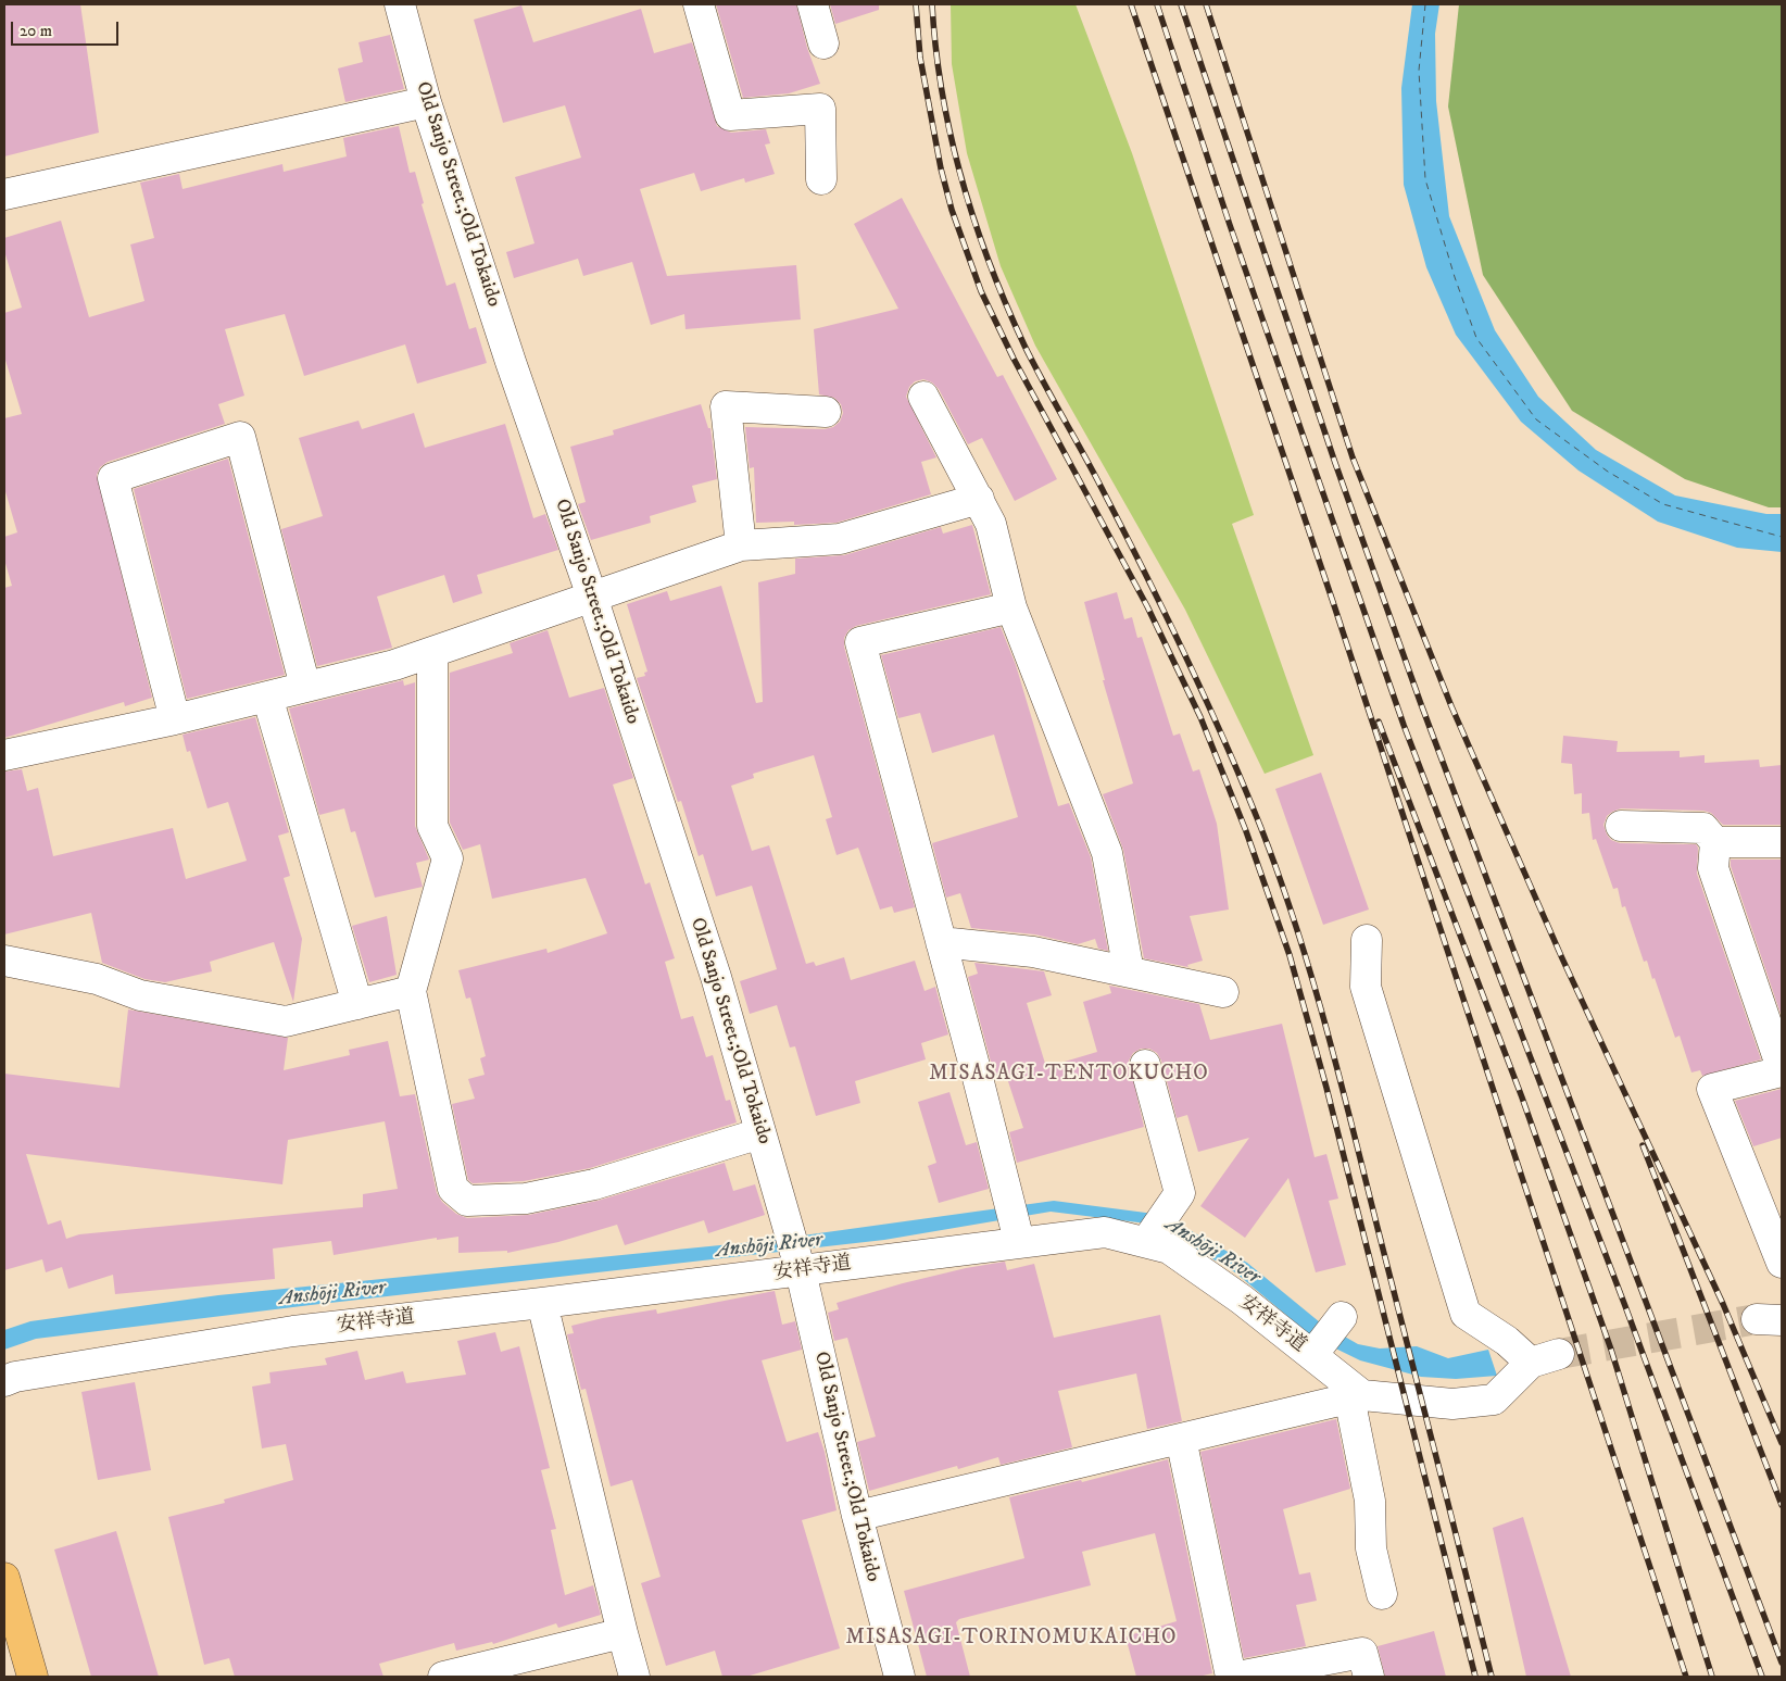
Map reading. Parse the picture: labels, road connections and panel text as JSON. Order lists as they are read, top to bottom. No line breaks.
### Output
{"streets":{"street":["Old Sanjo Street.;Old Tokaido","安祥寺道"]},"crossings":[["Old Sanjo Street.;Old Tokaido","安祥寺道"]],"districts":["MISASAGI-TENTOKUCHO","MISASAGI-TORINOMUKAICHO"],"water":["Anshōji River"],"scale_bar":"20 m"}
